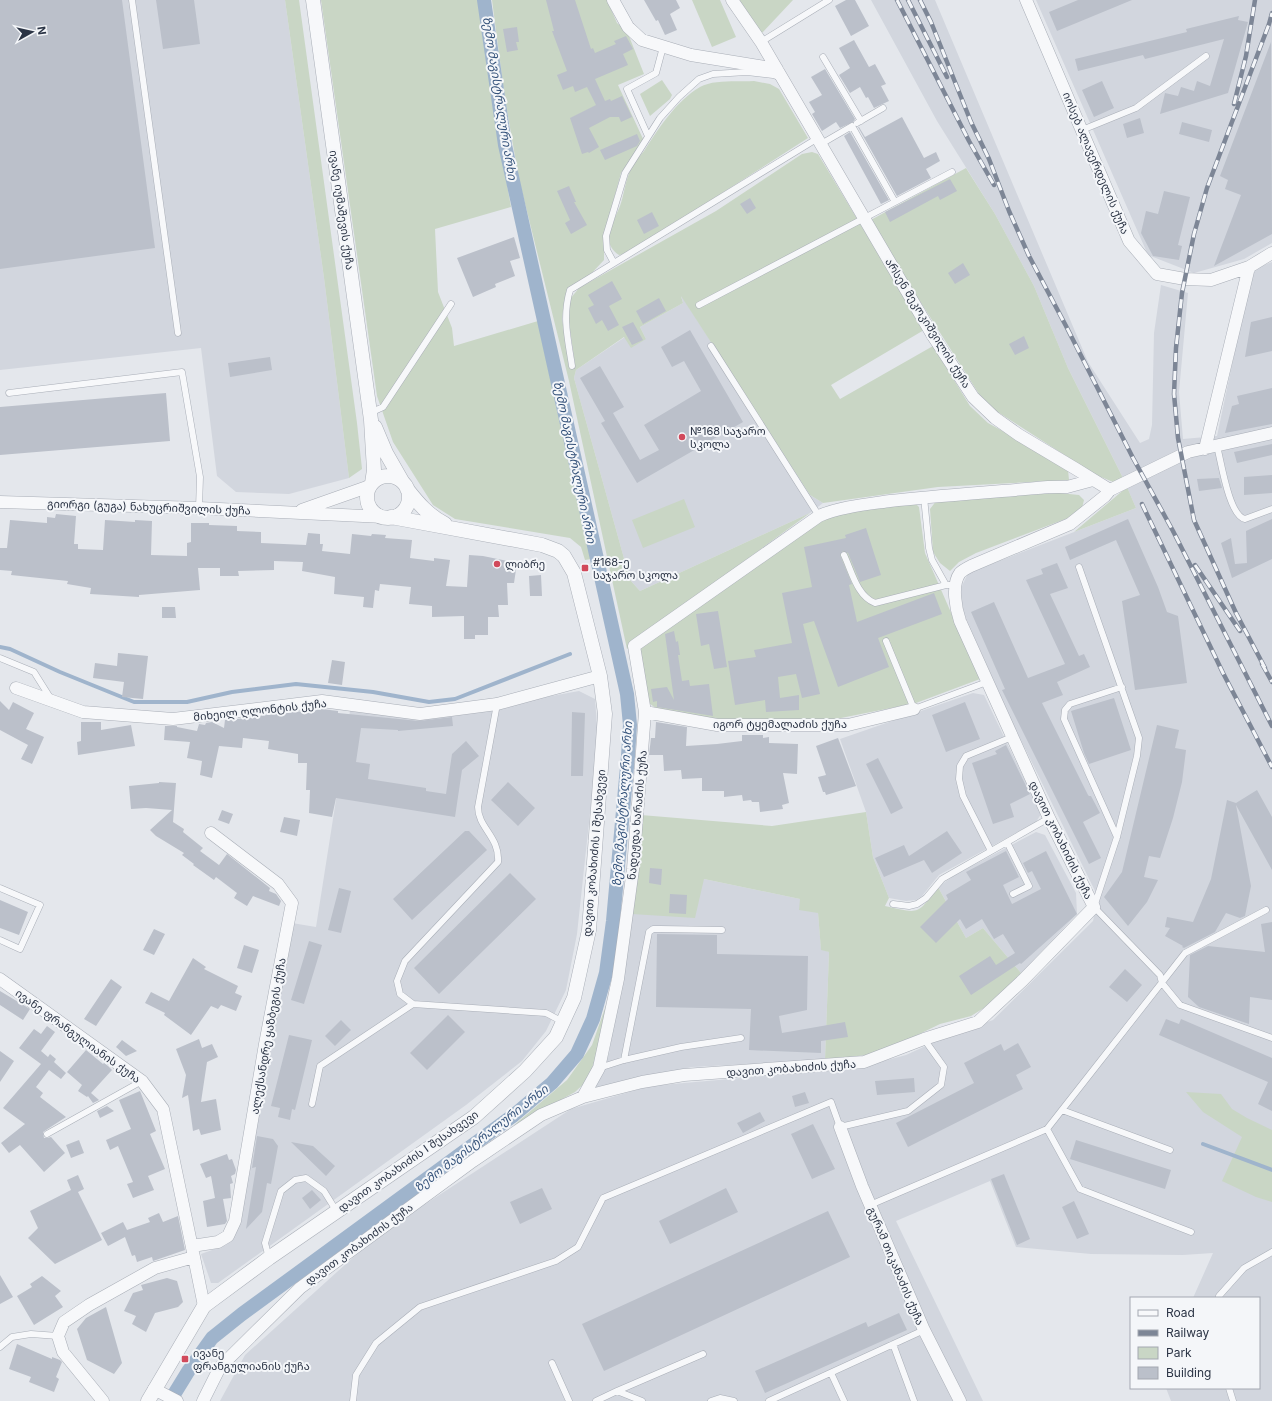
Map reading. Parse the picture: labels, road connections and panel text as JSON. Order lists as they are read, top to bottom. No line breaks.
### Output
{"streets":{"street":["იოსებ ალავერდელის ქუჩა","ივანე იუმაშევის ქუჩა","არსენ მეკოკიშვილის ქუჩა","გიორგი (გუგა) ნახუცრიშვილის ქუჩა","მიხეილ ღლონტის ქუჩა","იგორ ტყემალაძის ქუჩა","ნადეჟდა ხარაძის ქუჩა","დავით კობახიძის ქუჩა","დავით კობახიძის I შესახვევი","ივანე ფრანგულიანის ქუჩა","ალექსანდრე ყაზბეგის ქუჩა","გურამ თიკანაძის ქუჩა"]},"crossings":[["ივანე იუმაშევის ქუჩა","გიორგი (გუგა) ნახუცრიშვილის ქუჩა"],["ივანე იუმაშევის ქუჩა","დავით კობახიძის I შესახვევი"],["გიორგი (გუგა) ნახუცრიშვილის ქუჩა","დავით კობახიძის I შესახვევი"],["მიხეილ ღლონტის ქუჩა","დავით კობახიძის I შესახვევი"],["იგორ ტყემალაძის ქუჩა","ნადეჟდა ხარაძის ქუჩა"],["იგორ ტყემალაძის ქუჩა","დავით კობახიძის ქუჩა"],["ნადეჟდა ხარაძის ქუჩა","დავით კობახიძის ქუჩა"],["დავით კობახიძის I შესახვევი","ივანე ფრანგულიანის ქუჩა"],["ივანე ფრანგულიანის ქუჩა","ალექსანდრე ყაზბეგის ქუჩა"]],"water":["ზემო მაგისტრალური არხი"],"places":{"other":["№168 საჯარო სკოლა","ლიბრე"],"transit":["#168-ე საჯარო სკოლა","ივანე ფრანგულიანის ქუჩა"]},"legend":["Road","Railway","Park","Building"],"north":"right"}
